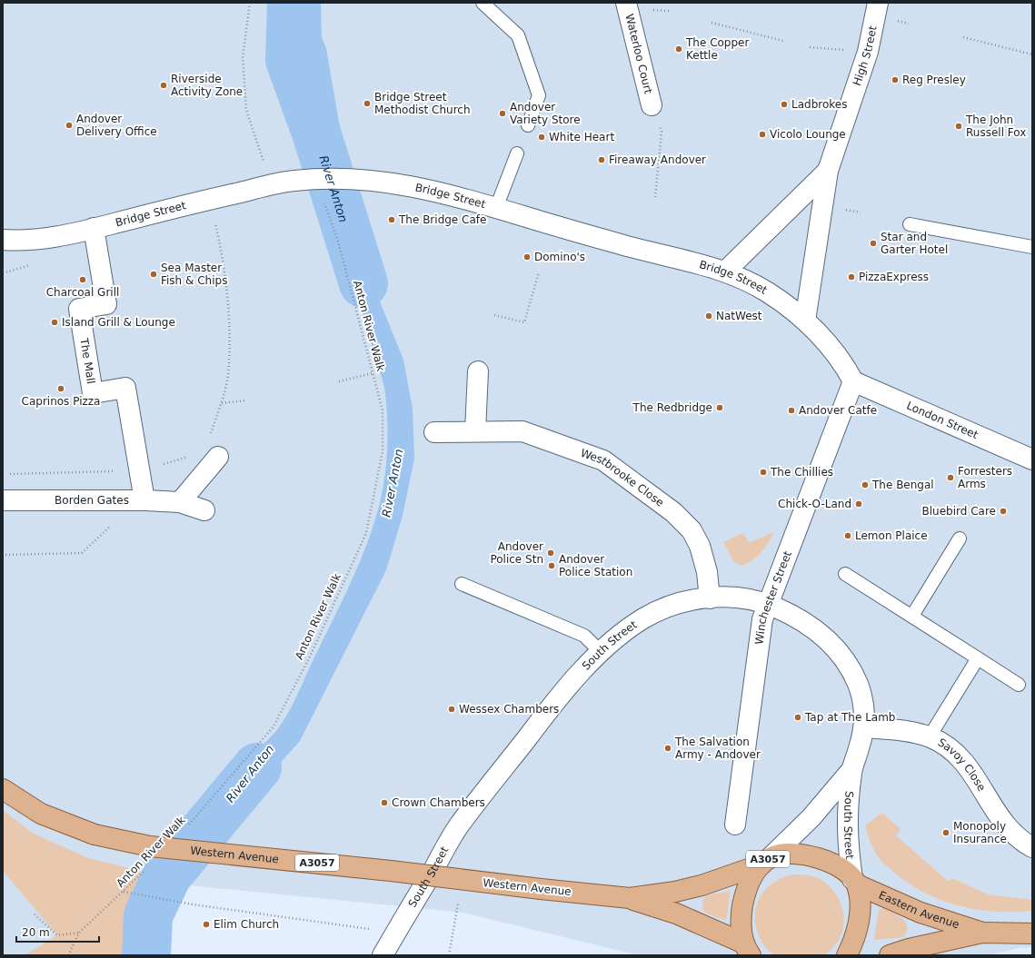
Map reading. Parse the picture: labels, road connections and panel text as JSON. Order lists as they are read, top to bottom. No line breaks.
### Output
{"streets":{"main road":["Western Avenue","A3057","Eastern Avenue"],"street":["Waterloo Court","High Street","Bridge Street","The Mall","London Street","Westbrooke Close","Borden Gates","Winchester Street","South Street","Savoy Close"],"path":["Anton River Walk"]},"crossings":[["High Street","Bridge Street"],["Bridge Street","The Mall"],["Bridge Street","London Street"],["Bridge Street","Winchester Street"],["The Mall","Borden Gates"],["London Street","Winchester Street"],["Westbrooke Close","South Street"],["Winchester Street","South Street"],["South Street","Savoy Close"],["South Street","Western Avenue"],["South Street","A3057"],["South Street","Eastern Avenue"],["Western Avenue","A3057"],["A3057","Eastern Avenue"]],"water":["River Anton"],"places":["The Copper Kettle","Reg Presley","Riverside Activity Zone","Bridge Street Methodist Church","Ladbrokes","Andover Variety Store","Andover Delivery Office","The John Russell Fox","Vicolo Lounge","White Heart","Fireaway Andover","The Bridge Cafe","Star and Garter Hotel","Domino's","Sea Master Fish & Chips","PizzaExpress","Charcoal Grill","NatWest","Island Grill & Lounge","Caprinos Pizza","The Redbridge","Andover Catfe","The Chillies","Forresters Arms","The Bengal","Chick-O-Land","Bluebird Care","Lemon Plaice","Andover Police Stn","Andover Police Station","Wessex Chambers","Tap at The Lamb","The Salvation Army - Andover","Crown Chambers","Monopoly Insurance","Elim Church"],"scale_bar":"20 m"}
